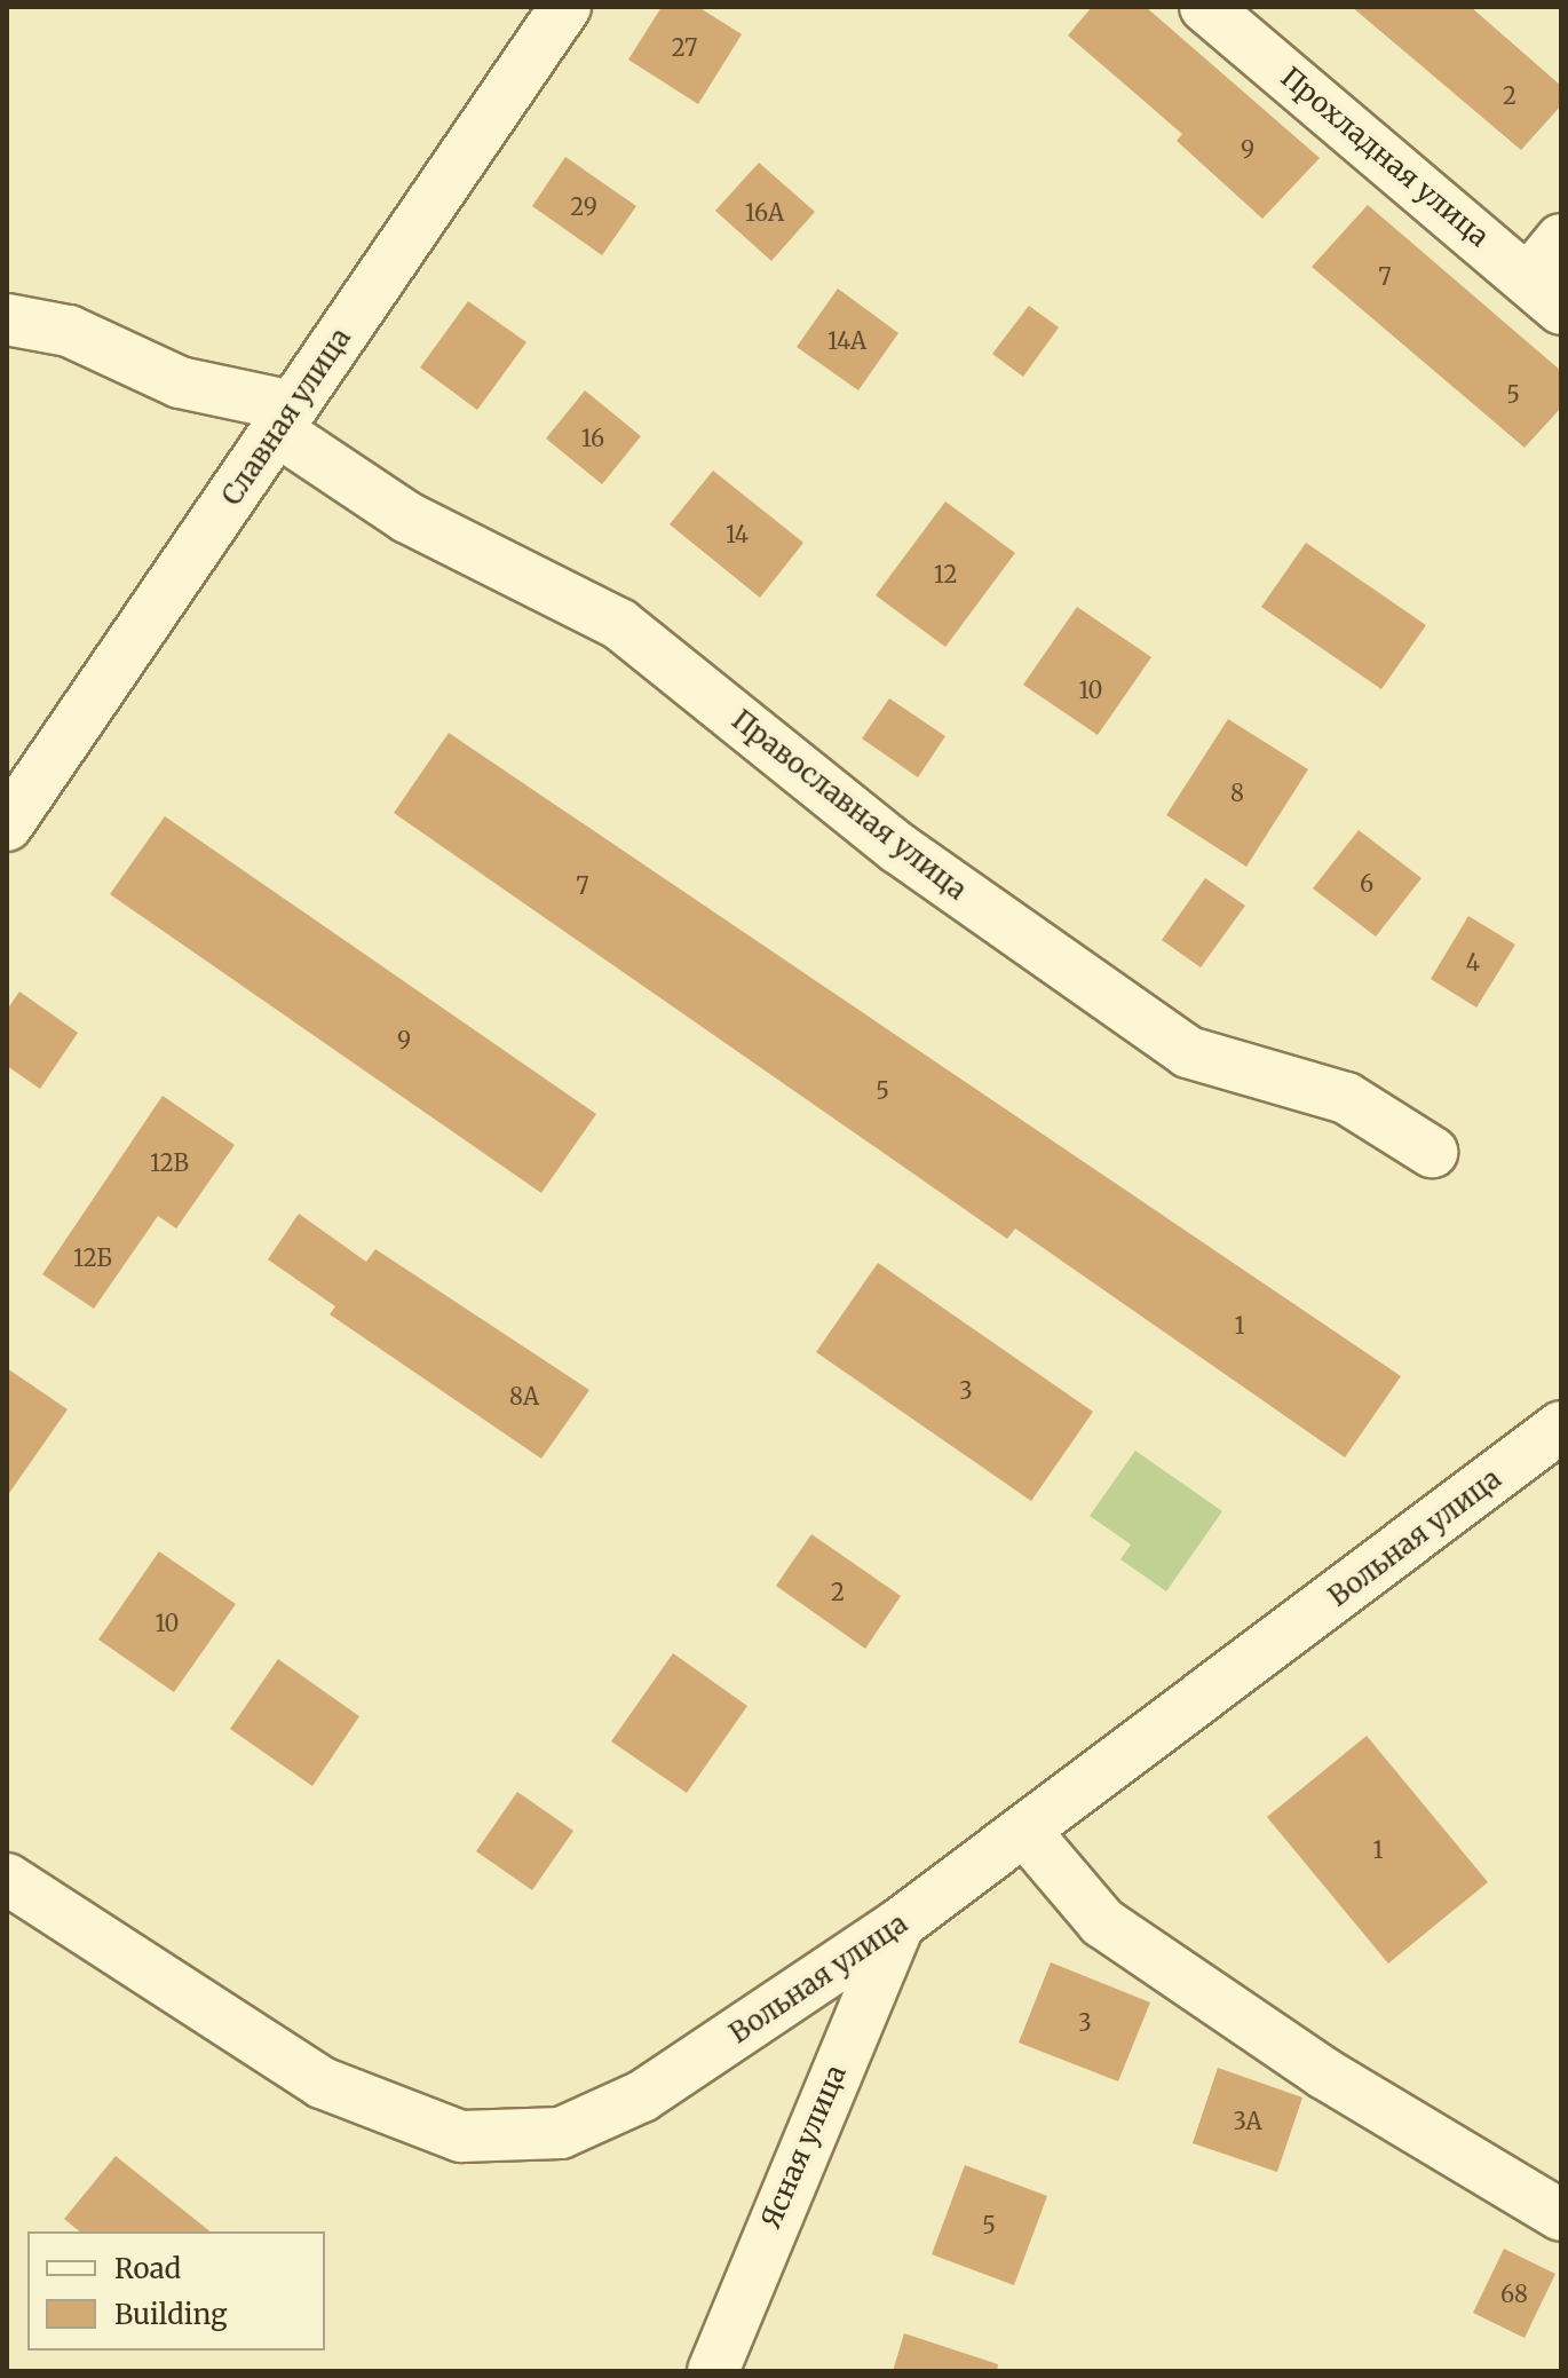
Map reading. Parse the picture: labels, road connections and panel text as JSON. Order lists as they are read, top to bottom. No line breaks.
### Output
{"streets":{"street":["Прохладная улица","Славная улица","Православная улица","Вольная улица","Ясная улица"]},"crossings":[["Славная улица","Православная улица"],["Вольная улица","Ясная улица"]],"house_numbers":["27","2","9","29","16А","7","14А","5","16","14","12","10","8","6","7","4","9","5","12В","12Б","1","3","8А","2","10","1","3","3А","5","68"],"legend":["Road","Building"]}
